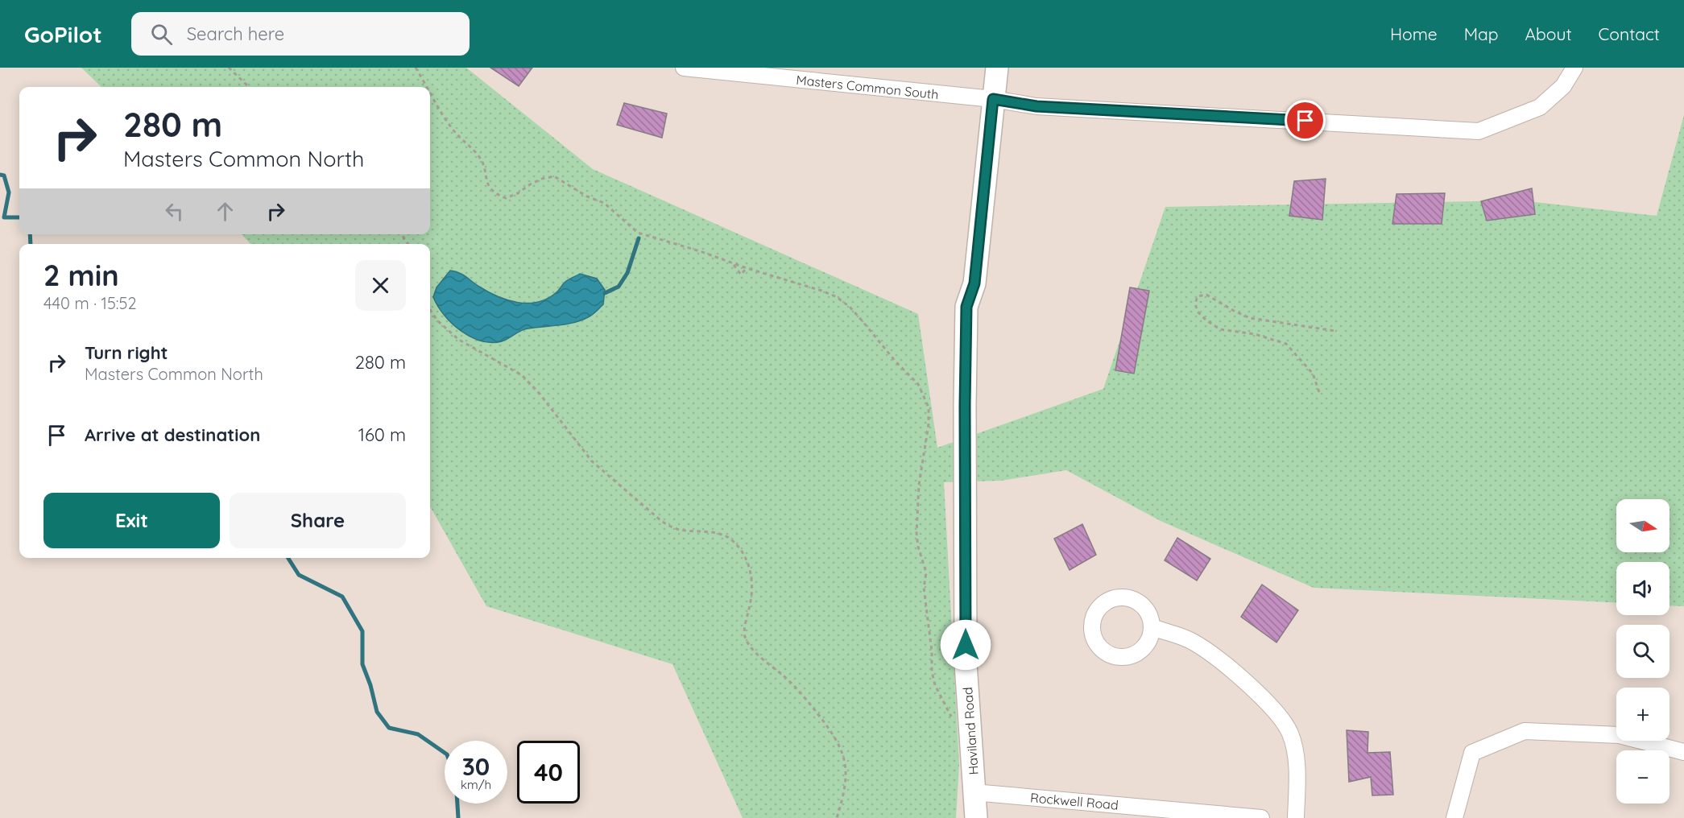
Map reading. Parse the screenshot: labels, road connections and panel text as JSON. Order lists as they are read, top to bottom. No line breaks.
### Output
{"streets":{"street":["Masters Common South","Haviland Road","Rockwell Road"]},"crossings":[["Masters Common South","Haviland Road"],["Haviland Road","Rockwell Road"]],"north":"right","page":{"header":"GoPilot","search":"Search here","nav":["Home","Map","About","Contact"],"turn":["280 m","Masters Common North"],"heading":["2 min","440 m · 15:52"],"list":[{"name":"Turn right","note":"Masters Common North","value":"280 m"},{"name":"Arrive at destination","value":"160 m"}],"buttons":["Exit","Share"],"map_buttons":["+","−"],"speed":"30 km/h","limit":"40"}}
